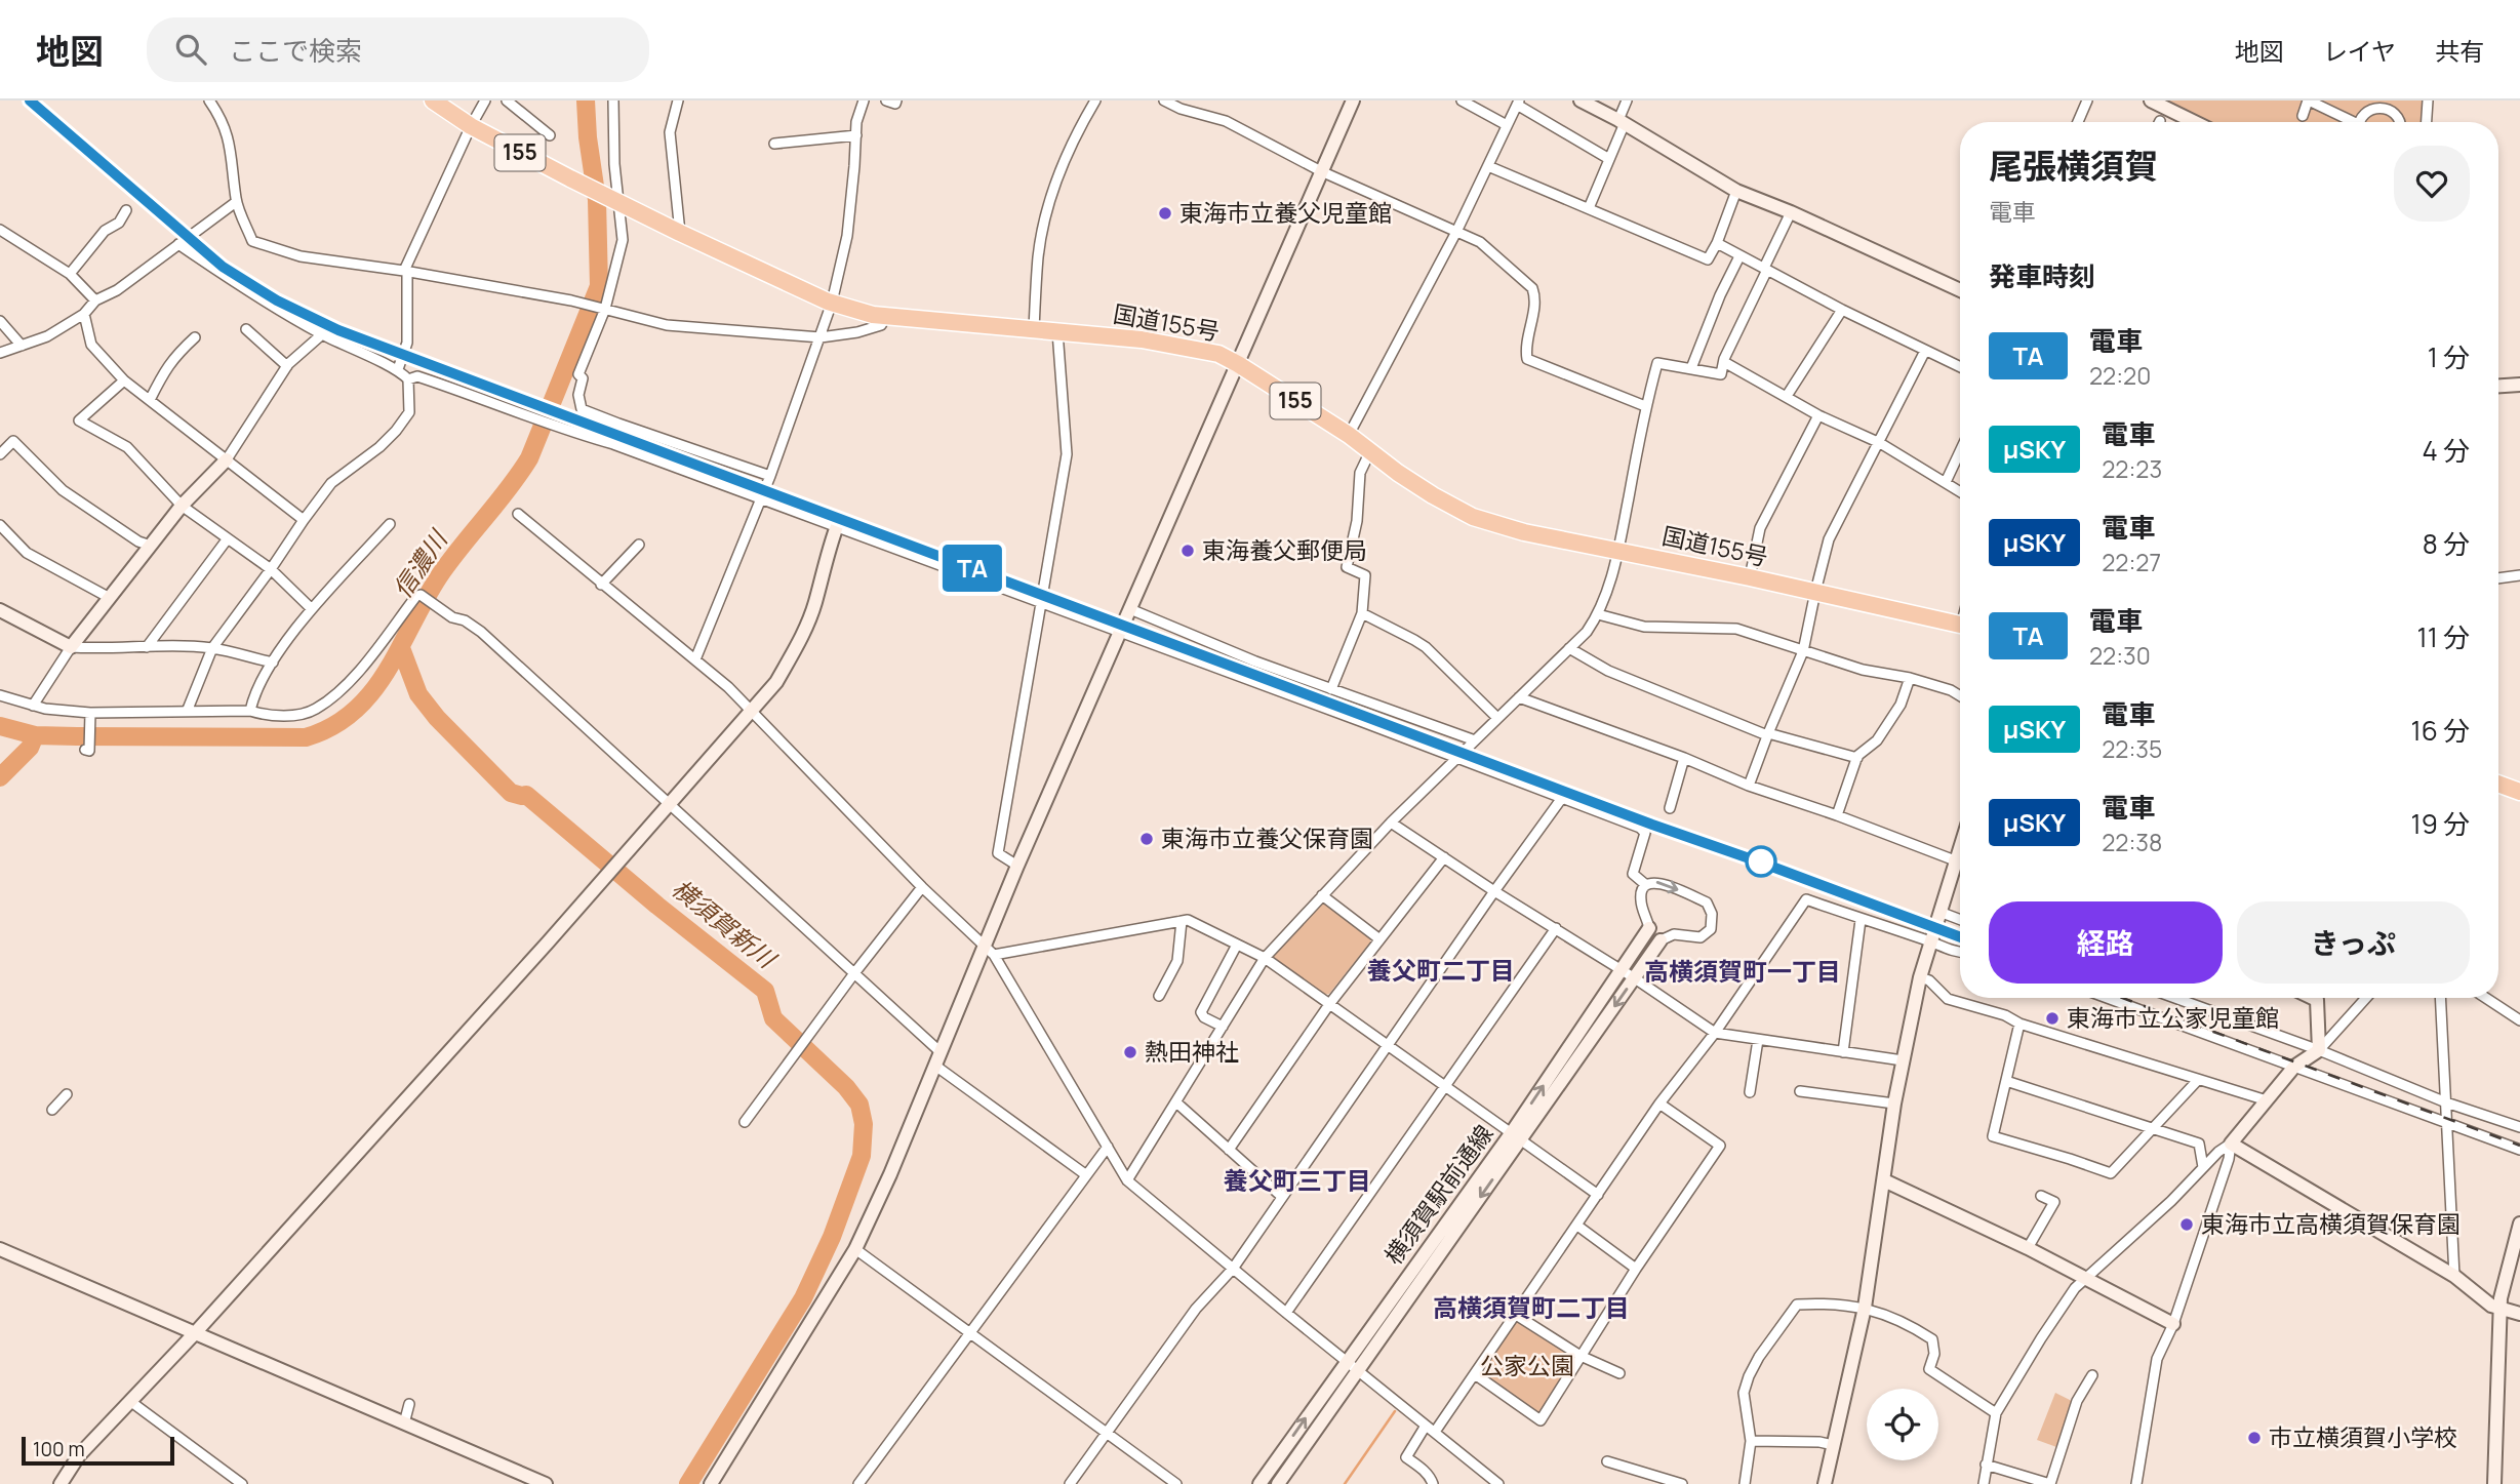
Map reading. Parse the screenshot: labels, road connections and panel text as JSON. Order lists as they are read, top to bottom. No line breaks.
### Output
{"streets":{"highway":["155","国道155号"],"street":["横須賀駅前通線"]},"districts":["養父町二丁目","高横須賀町一丁目","養父町三丁目","高横須賀町二丁目"],"water":["信濃川","横須賀新川"],"parks":["公家公園"],"places":["東海市立養父児童館","東海養父郵便局","東海市立養父保育園","東海市立公家児童館","熱田神社","東海市立高横須賀保育園","市立横須賀小学校"],"scale_bar":"100 m","page":{"header":"地図","search":"ここで検索","nav":["地図","レイヤ","共有"],"on_map":"TA","heading":[["尾張横須賀","電車"],"発車時刻"],"list":[{"mark":"TA","name":"電車","note":"22:20","value":"1 分"},{"mark":"μSKY","name":"電車","note":"22:23","value":"4 分"},{"mark":"μSKY","name":"電車","note":"22:27","value":"8 分"},{"mark":"TA","name":"電車","note":"22:30","value":"11 分"},{"mark":"μSKY","name":"電車","note":"22:35","value":"16 分"},{"mark":"μSKY","name":"電車","note":"22:38","value":"19 分"}],"buttons":["経路","きっぷ"],"scale":"100 m"}}
